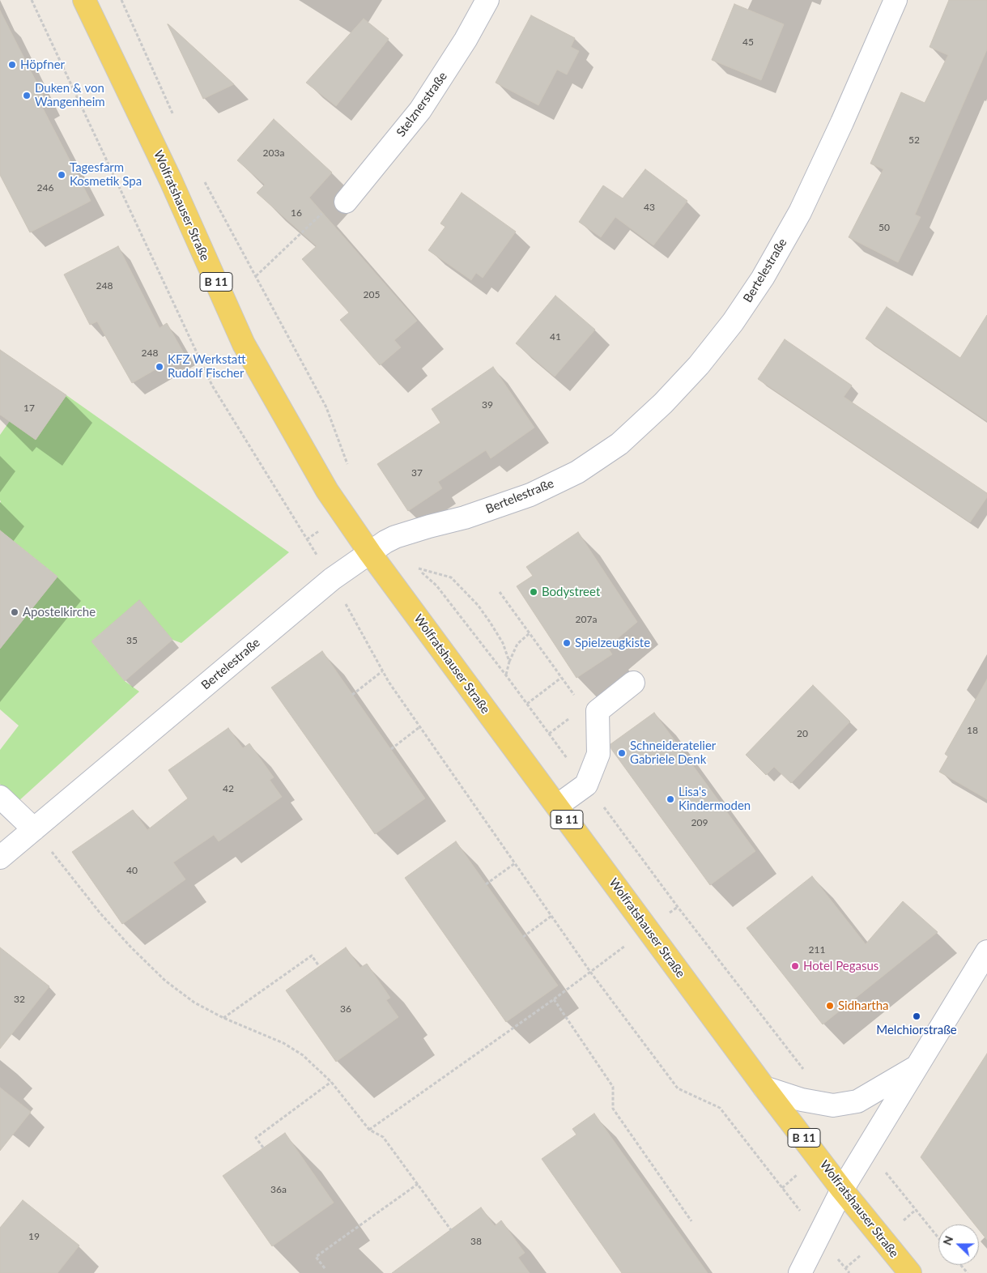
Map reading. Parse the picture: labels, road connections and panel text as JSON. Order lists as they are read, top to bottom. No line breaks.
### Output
{"streets":{"main road":["Wolfratshauser Straße","B 11"],"street":["Stelznerstraße","Bertelestraße"]},"crossings":[["Wolfratshauser Straße","Bertelestraße"]],"places":["Höpfner","Duken & von Wangenheim","Tagesfarm Kosmetik Spa","KFZ Werkstatt Rudolf Fischer","Bodystreet","Apostelkirche","Spielzeugkiste","Schneideratelier Gabriele Denk","Lisa's Kindermoden","Hotel Pegasus","Sidhartha","Melchiorstraße"],"house_numbers":["45","52","203a","246","43","16","50","248","205","41","248","39","17","37","207a","35","18","20","42","209","40","211","32","36","36a","19","38"],"north":"left"}
